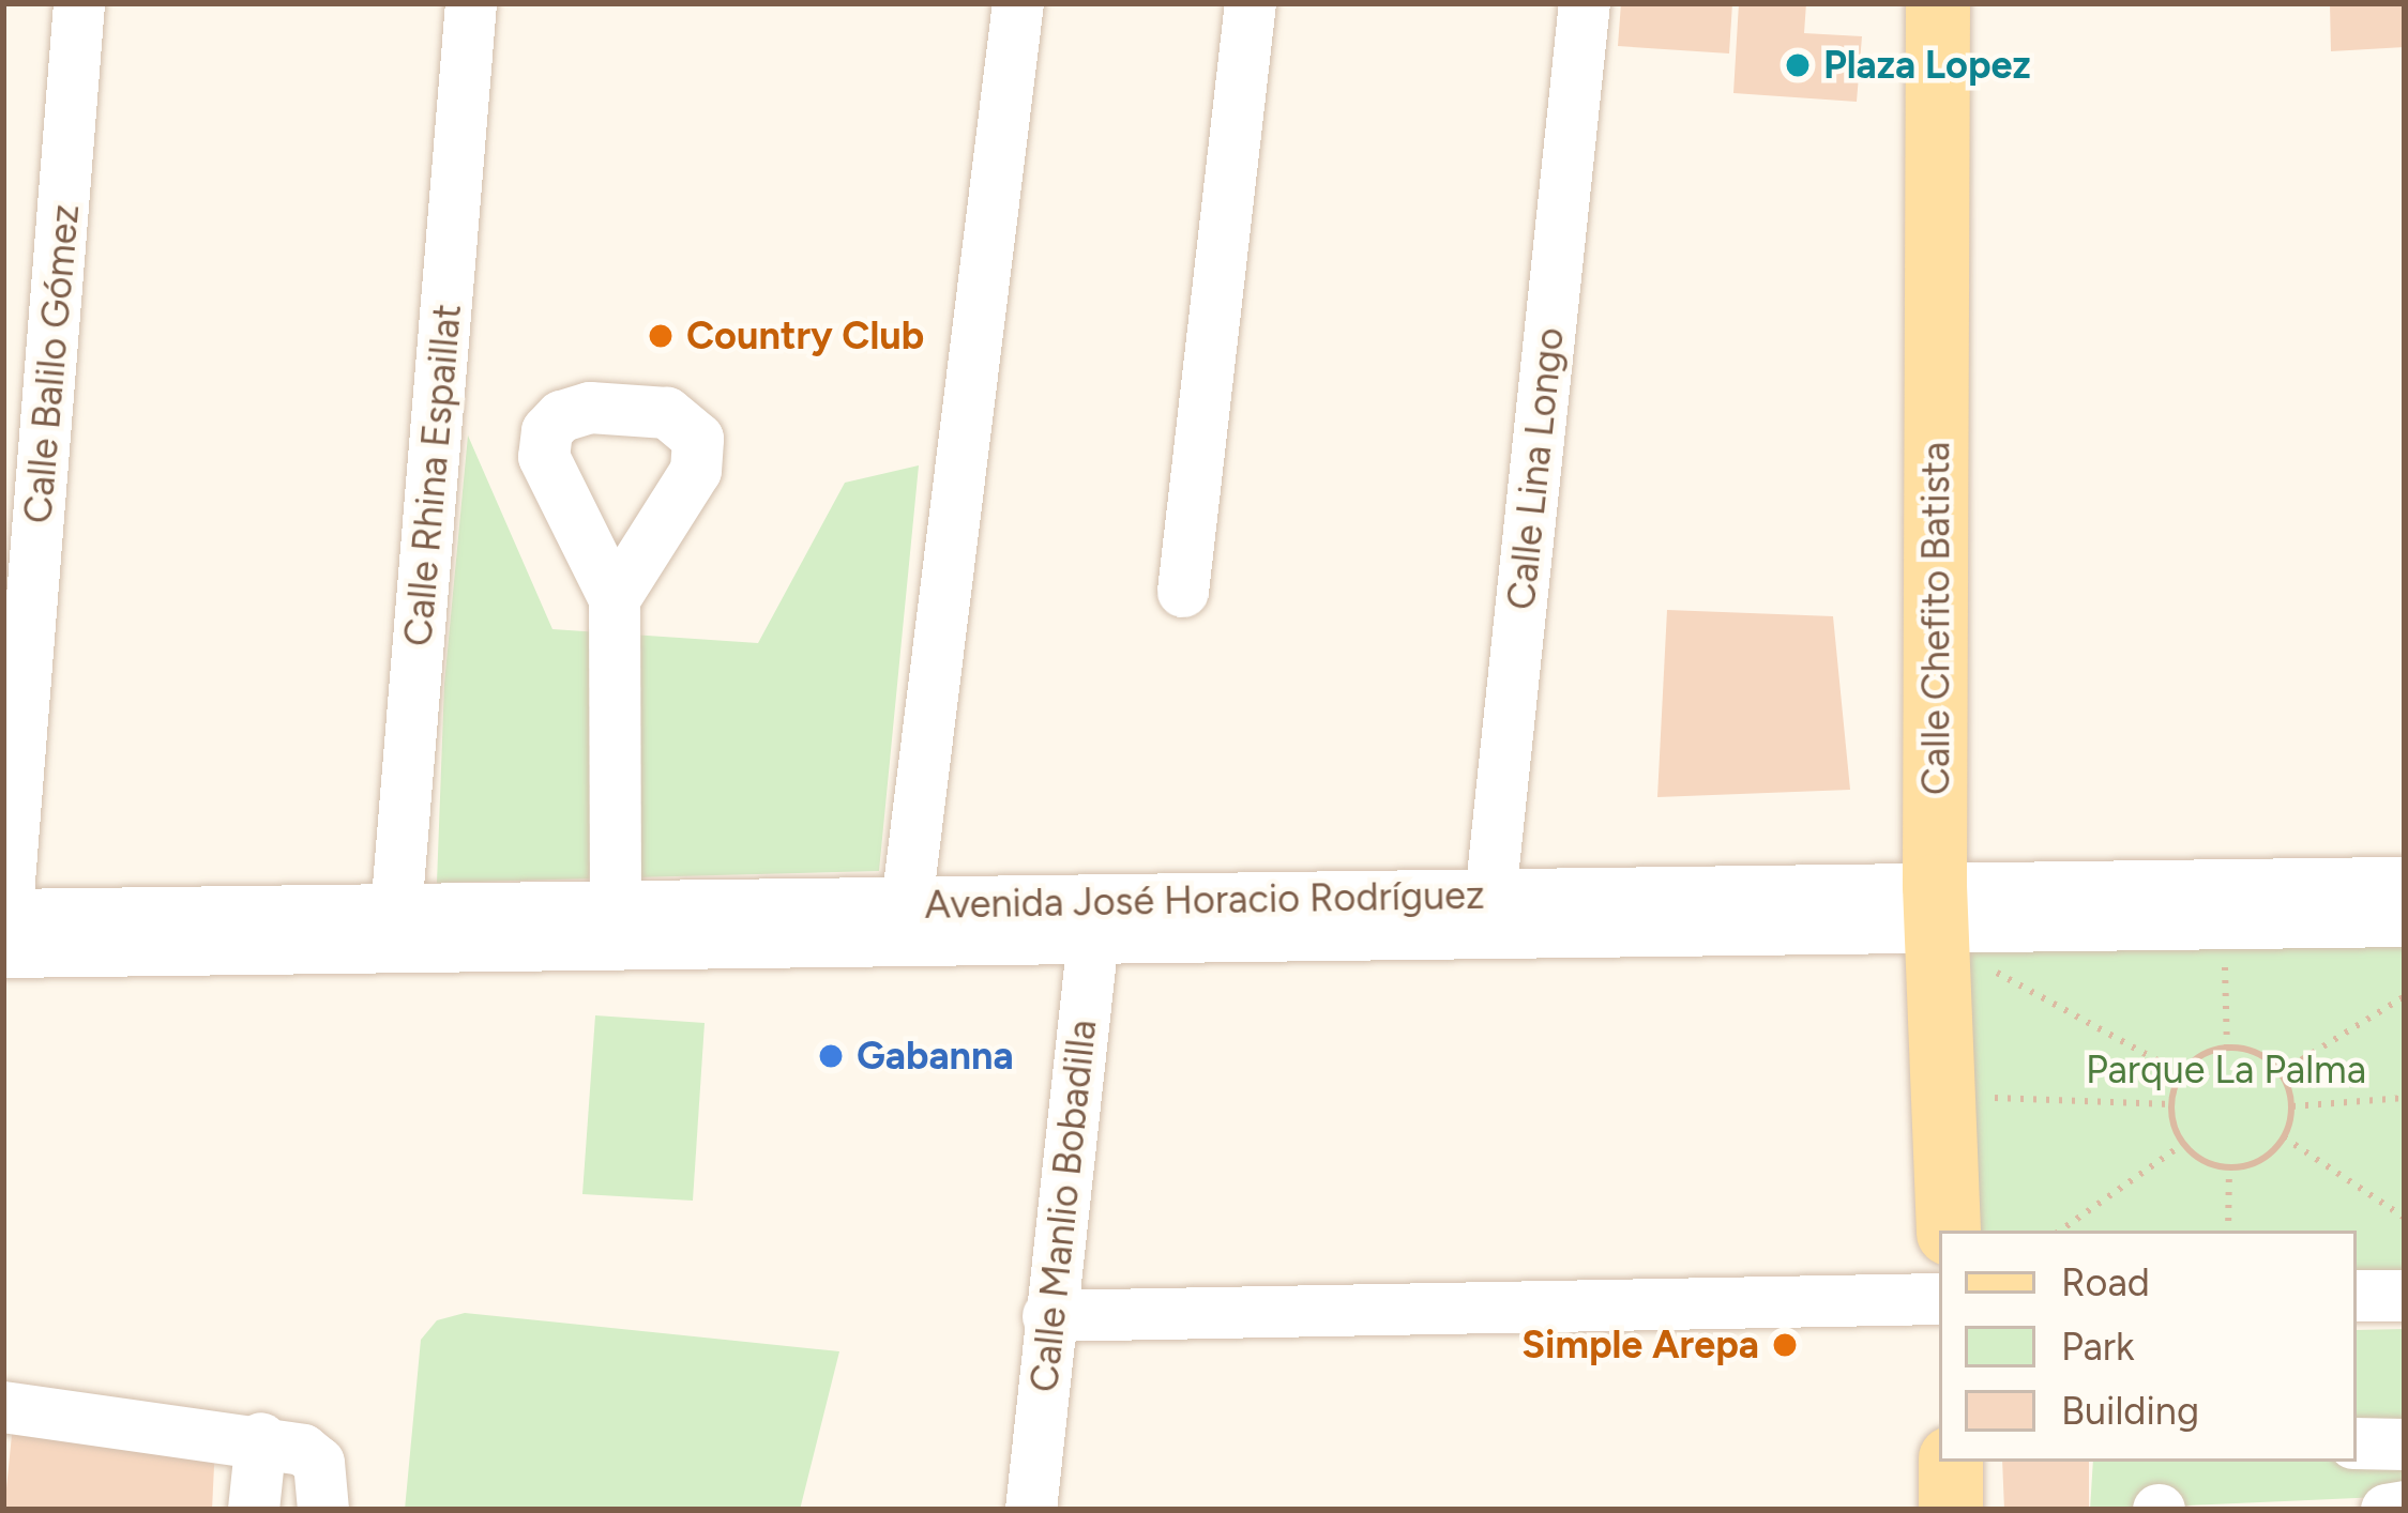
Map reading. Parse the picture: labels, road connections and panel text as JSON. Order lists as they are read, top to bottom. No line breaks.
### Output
{"streets":{"main road":["Calle Chefito Batista"],"street":["Calle Balilo Gómez","Calle Lina Longo","Calle Rhina Espaillat","Avenida José Horacio Rodríguez","Calle Manlio Bobadilla"]},"crossings":[["Calle Balilo Gómez","Avenida José Horacio Rodríguez"],["Calle Lina Longo","Avenida José Horacio Rodríguez"],["Calle Rhina Espaillat","Avenida José Horacio Rodríguez"],["Calle Chefito Batista","Avenida José Horacio Rodríguez"],["Avenida José Horacio Rodríguez","Calle Manlio Bobadilla"]],"parks":["Parque La Palma"],"places":["Plaza Lopez","Country Club","Gabanna","Simple Arepa"],"legend":["Road","Park","Building"]}
